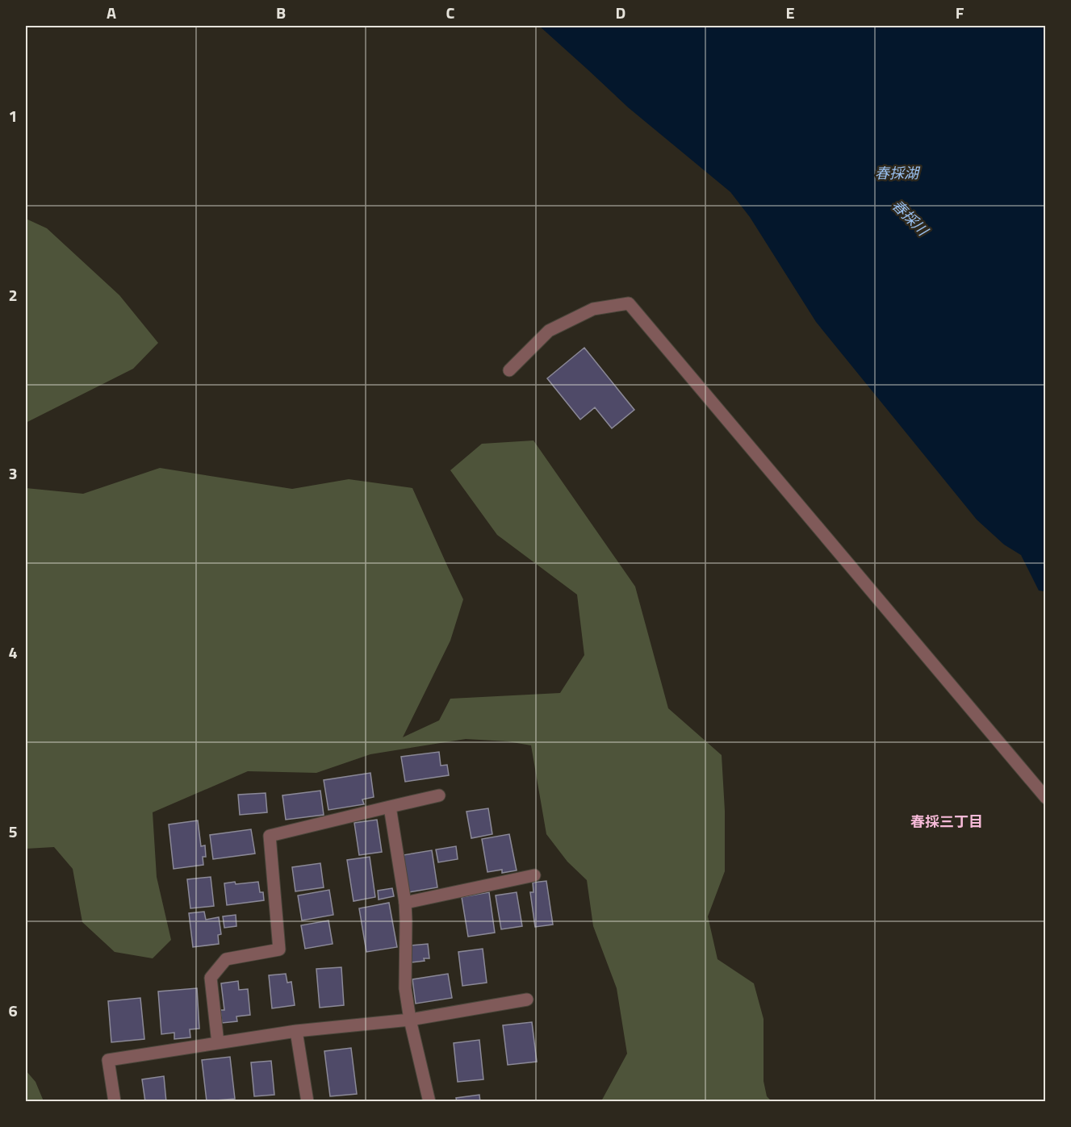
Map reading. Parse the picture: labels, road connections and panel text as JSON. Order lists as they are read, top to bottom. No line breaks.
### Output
{"districts":["春採三丁目"],"water":["春採湖","春採川"],"grid":{"columns":["A","B","C","D","E","F"],"rows":["1","2","3","4","5","6"]}}
